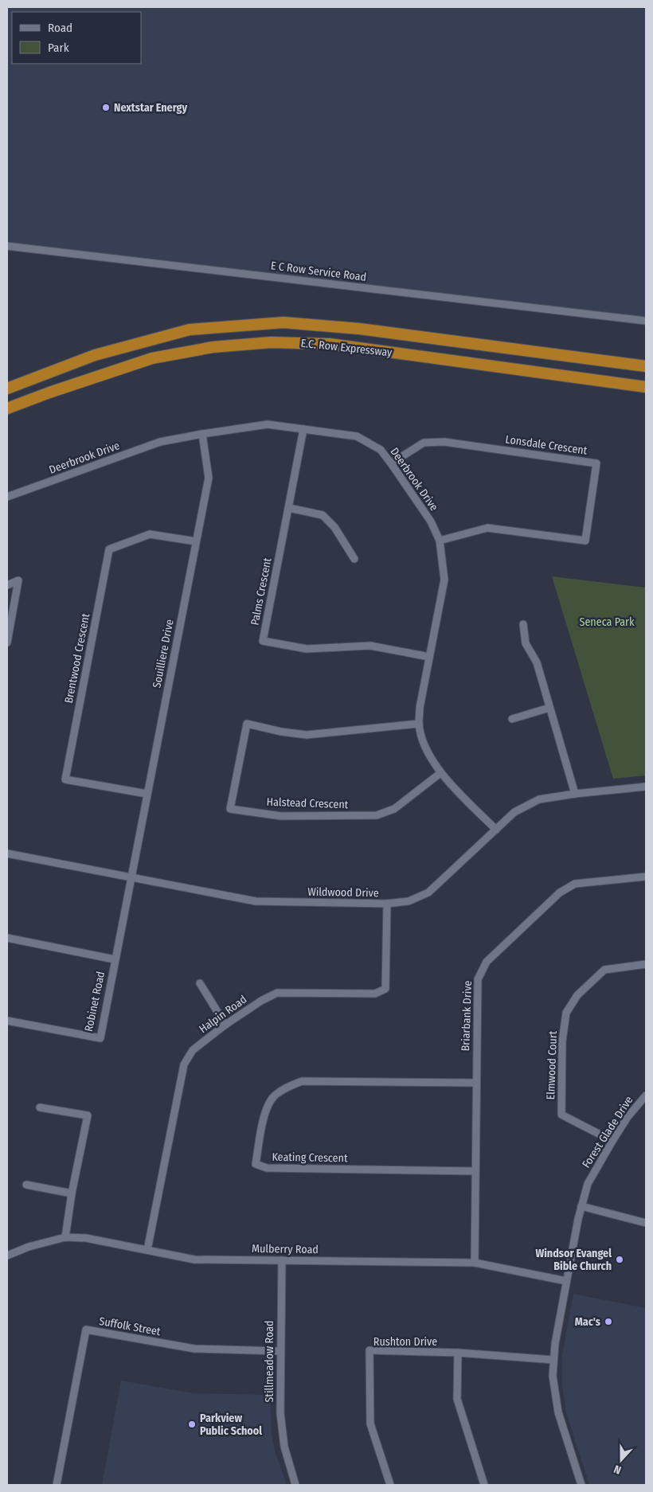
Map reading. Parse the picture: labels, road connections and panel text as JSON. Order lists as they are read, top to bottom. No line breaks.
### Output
{"streets":{"highway":["E.C. Row Expressway"],"street":["E C Row Service Road","Lonsdale Crescent","Deerbrook Drive","Palms Crescent","Souilliere Drive","Brentwood Crescent","Halstead Crescent","Wildwood Drive","Robinet Road","Halpin Road","Briarbank Drive","Elmwood Court","Forest Glade Drive","Keating Crescent","Mulberry Road","Suffolk Street","Rushton Drive","Stillmeadow Road"]},"crossings":[["Lonsdale Crescent","Deerbrook Drive"],["Deerbrook Drive","Palms Crescent"],["Deerbrook Drive","Souilliere Drive"],["Deerbrook Drive","Halstead Crescent"],["Deerbrook Drive","Wildwood Drive"],["Souilliere Drive","Brentwood Crescent"],["Souilliere Drive","Wildwood Drive"],["Souilliere Drive","Robinet Road"],["Wildwood Drive","Robinet Road"],["Wildwood Drive","Halpin Road"],["Halpin Road","Mulberry Road"],["Briarbank Drive","Keating Crescent"],["Briarbank Drive","Mulberry Road"],["Elmwood Court","Forest Glade Drive"],["Forest Glade Drive","Mulberry Road"],["Forest Glade Drive","Rushton Drive"],["Mulberry Road","Stillmeadow Road"],["Suffolk Street","Stillmeadow Road"]],"parks":["Seneca Park"],"places":["Nextstar Energy","Windsor Evangel Bible Church","Mac's","Parkview Public School"],"legend":["Road","Park"],"north":"bottom"}
